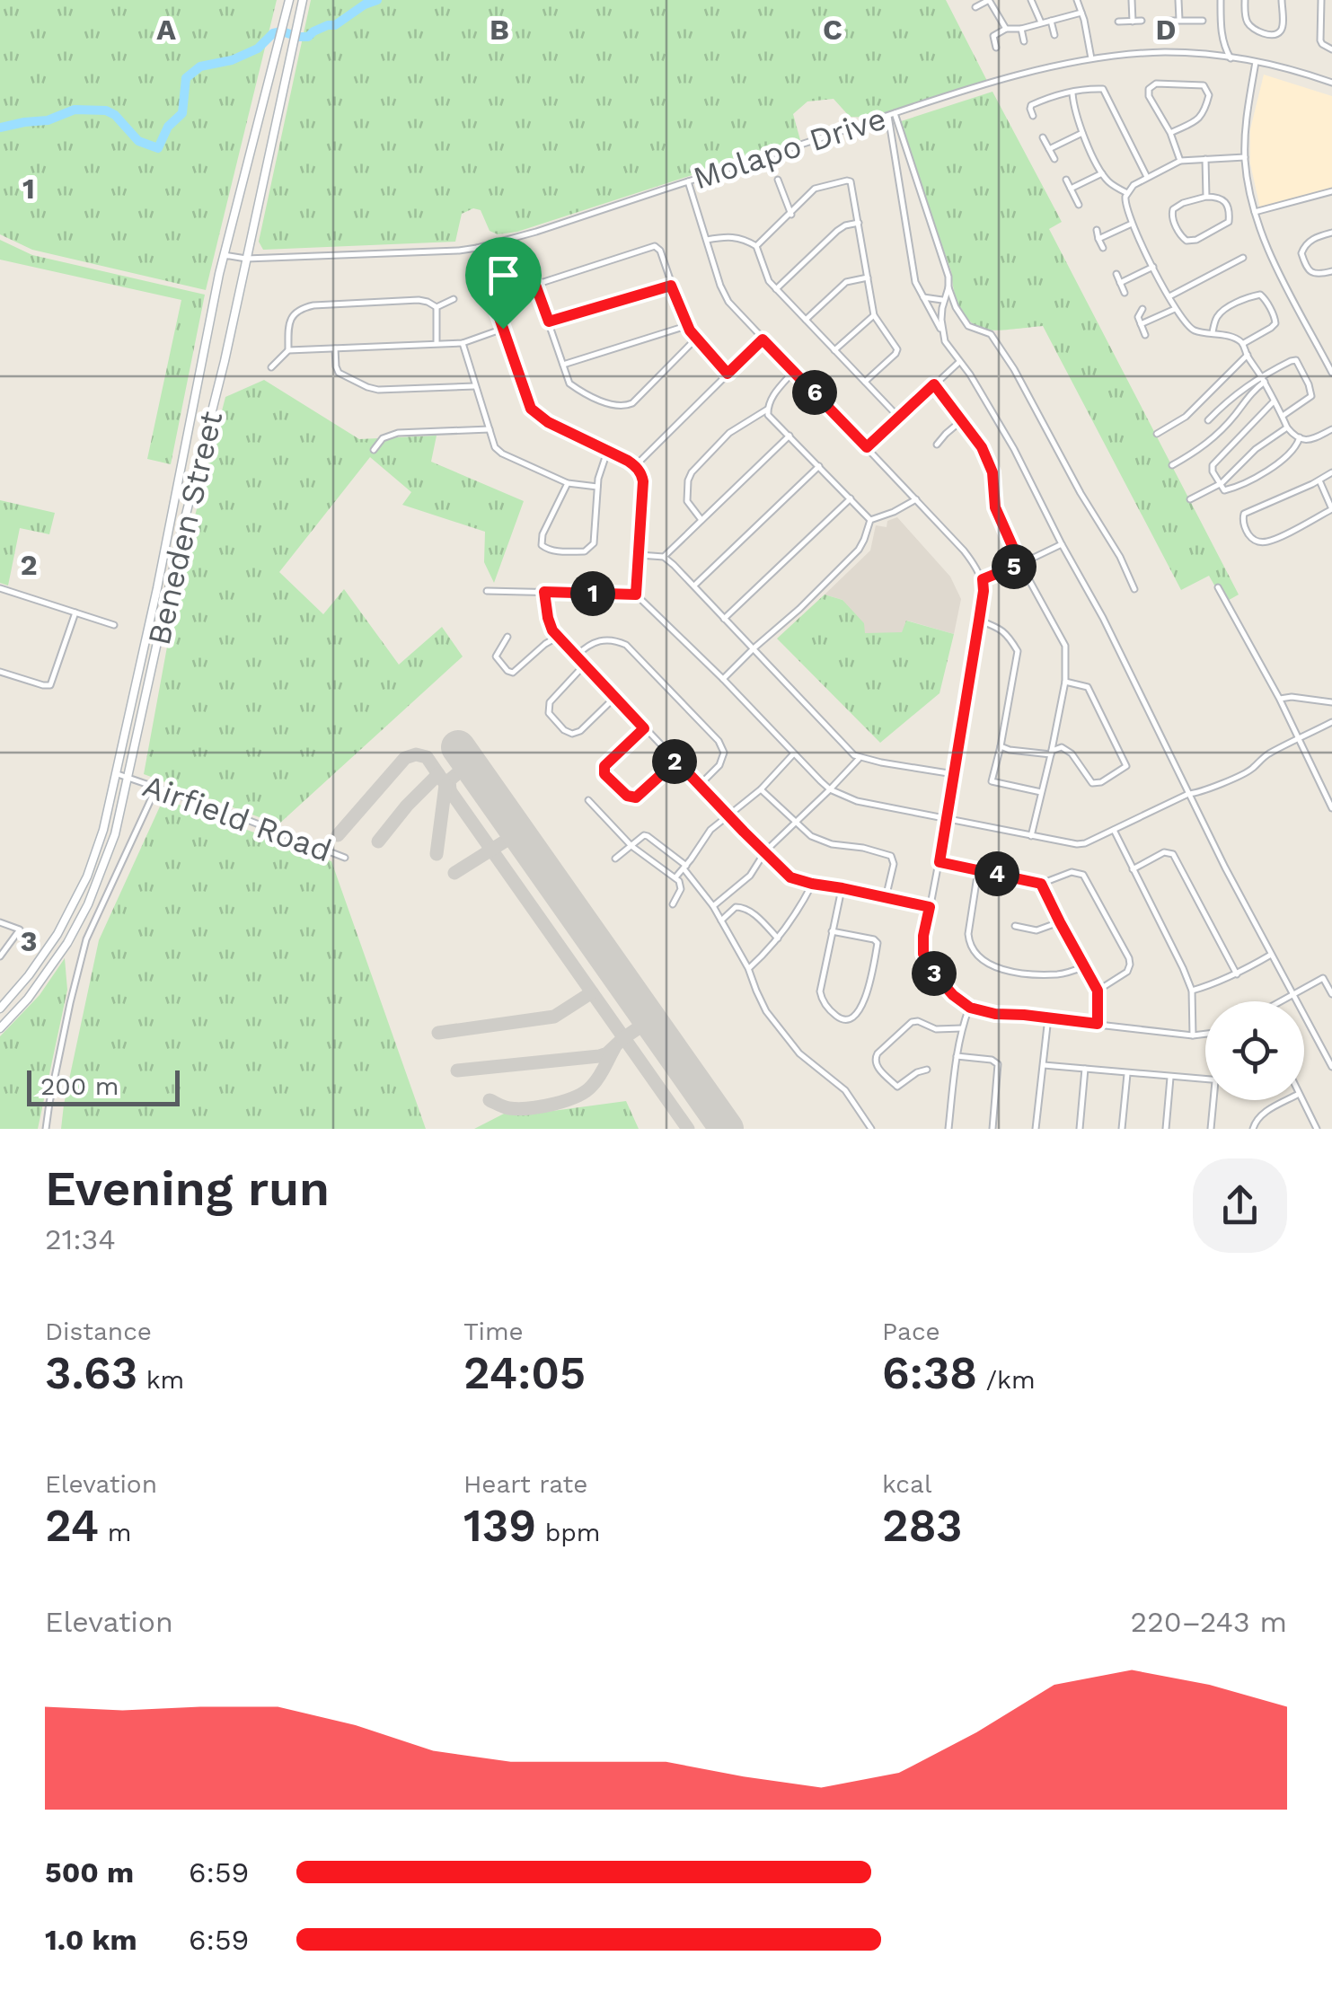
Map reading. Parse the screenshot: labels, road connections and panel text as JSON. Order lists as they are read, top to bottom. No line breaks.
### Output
{"streets":{"main road":["Beneden Street"],"street":["Molapo Drive","Airfield Road"]},"crossings":[["Molapo Drive","Beneden Street"],["Beneden Street","Airfield Road"]],"scale_bar":"200 m","page":{"pins":["6","5","1","2","4","3"],"scale":"200 m","heading":["Evening run","21:34"],"stats":[["Distance","3.63 km"],["Time","24:05"],["Pace","6:38 /km"],["Elevation","24 m"],["Heart rate","139 bpm"],["kcal","283"]],"chart":["Elevation","220–243 m"],"list":[{"name":"500 m","note":"6:59"},{"name":"1.0 km","note":"6:59"}]},"grid":{"columns":["A","B","C","D"],"rows":["1","2","3"]}}
